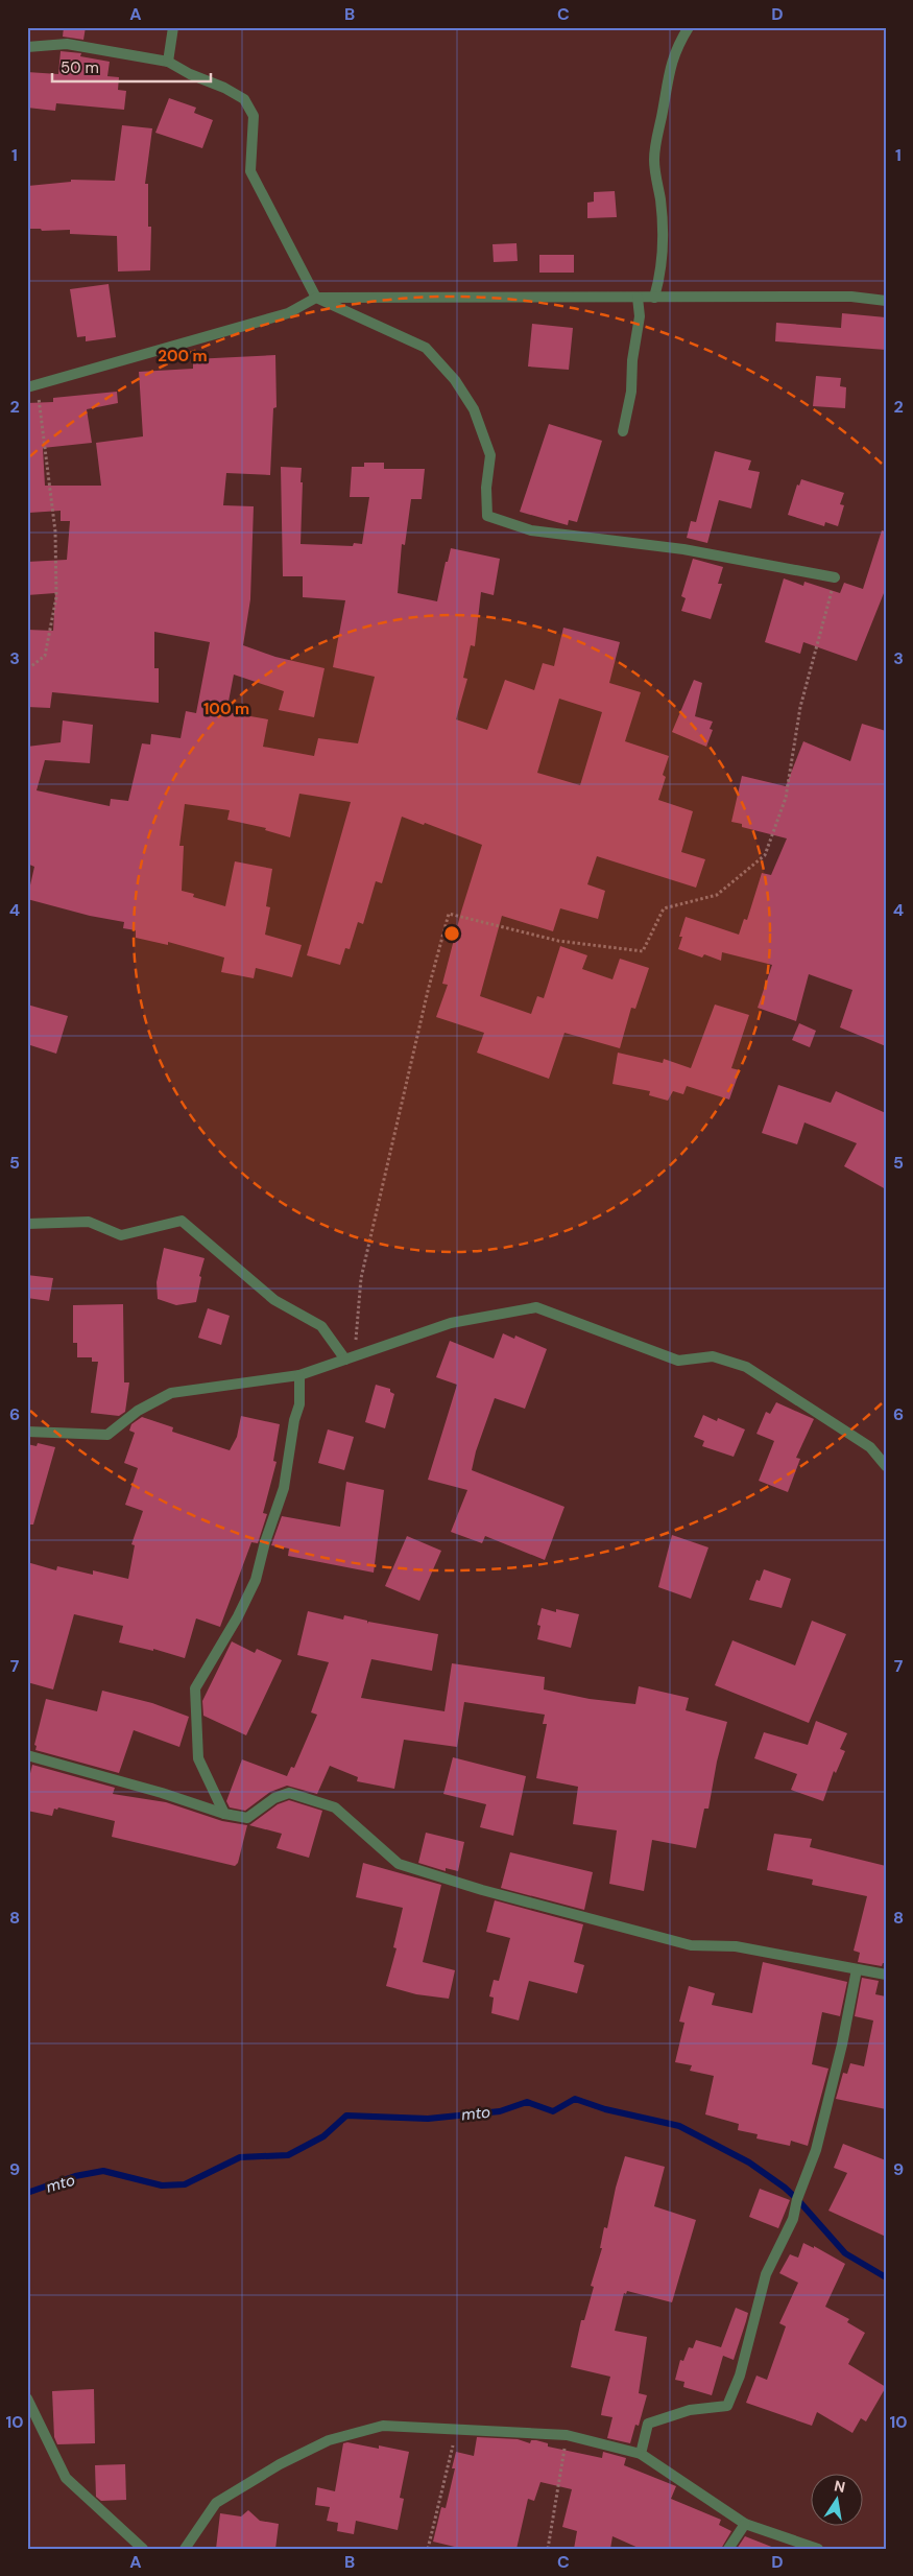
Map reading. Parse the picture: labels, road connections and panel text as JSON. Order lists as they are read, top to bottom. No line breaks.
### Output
{"water":["mto"],"scale_bar":"50 m","north":"top","grid":{"columns":["A","B","C","D"],"rows":["1","2","3","4","5","6","7","8","9","10"]},"rings":["200 m","100 m"]}
